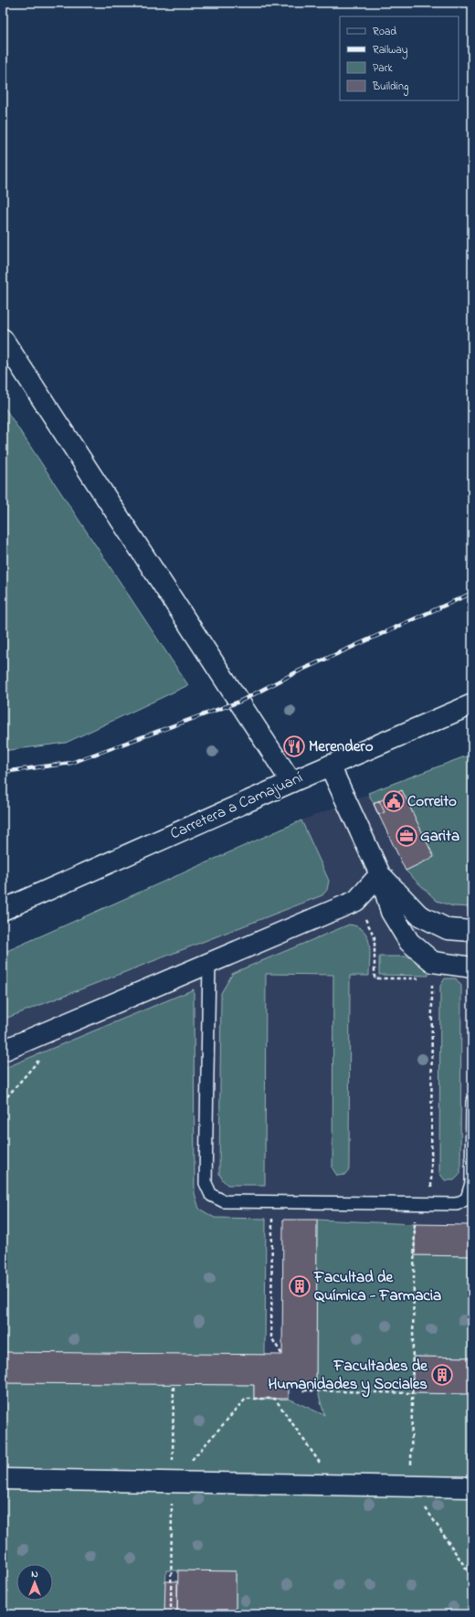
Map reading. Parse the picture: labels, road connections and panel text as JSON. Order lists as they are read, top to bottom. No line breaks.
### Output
{"streets":{"street":["Carretera a Camajuaní"]},"places":{"restaurant":["Merendero"],"public building":["Correito"],"office":["Garita"],"building":["Facultad de Química - Farmacia","Facultades de Humanidades y Sociales"]},"legend":["Road","Railway","Park","Building"],"north":"top"}
